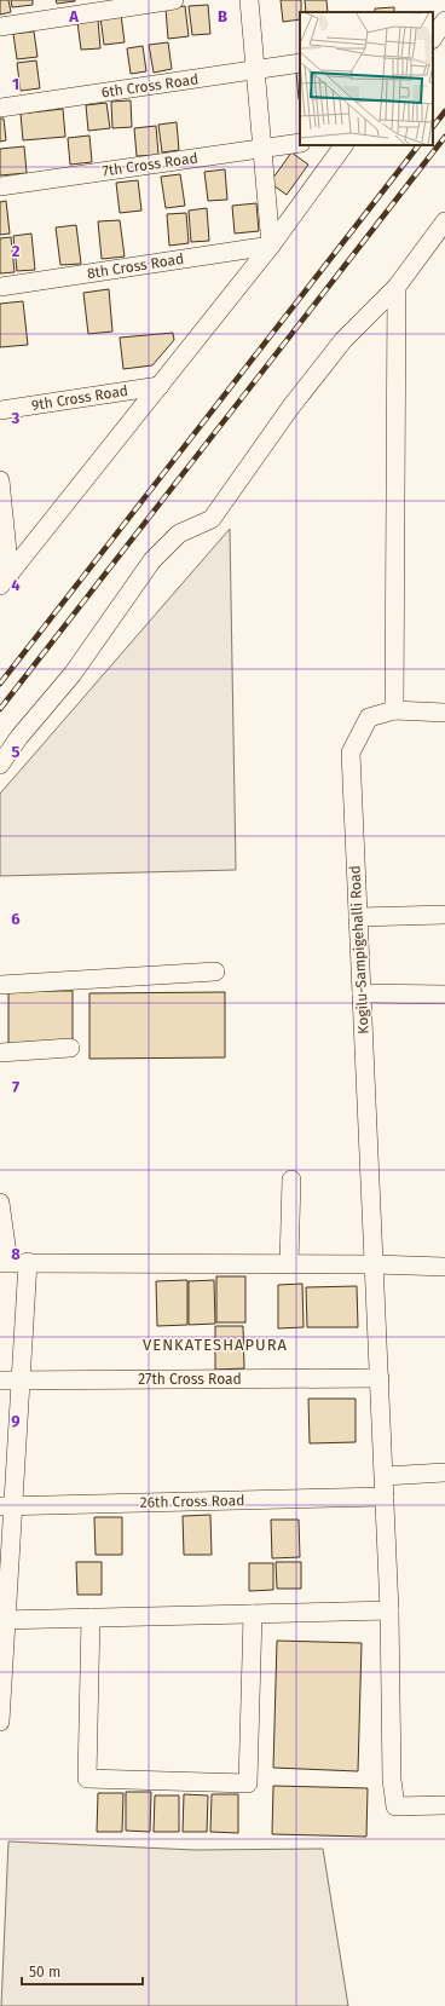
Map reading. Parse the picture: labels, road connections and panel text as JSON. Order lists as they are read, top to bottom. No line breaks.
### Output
{"streets":{"street":["6th Cross Road","7th Cross Road","8th Cross Road","9th Cross Road","Kogilu-Sampigehalli Road","27th Cross Road","26th Cross Road"]},"crossings":[["Kogilu-Sampigehalli Road","27th Cross Road"],["Kogilu-Sampigehalli Road","26th Cross Road"]],"districts":["VENKATESHAPURA"],"scale_bar":"50 m","grid":{"columns":["A","B"],"rows":["1","2","3","4","5","6","7","8","9"]}}
